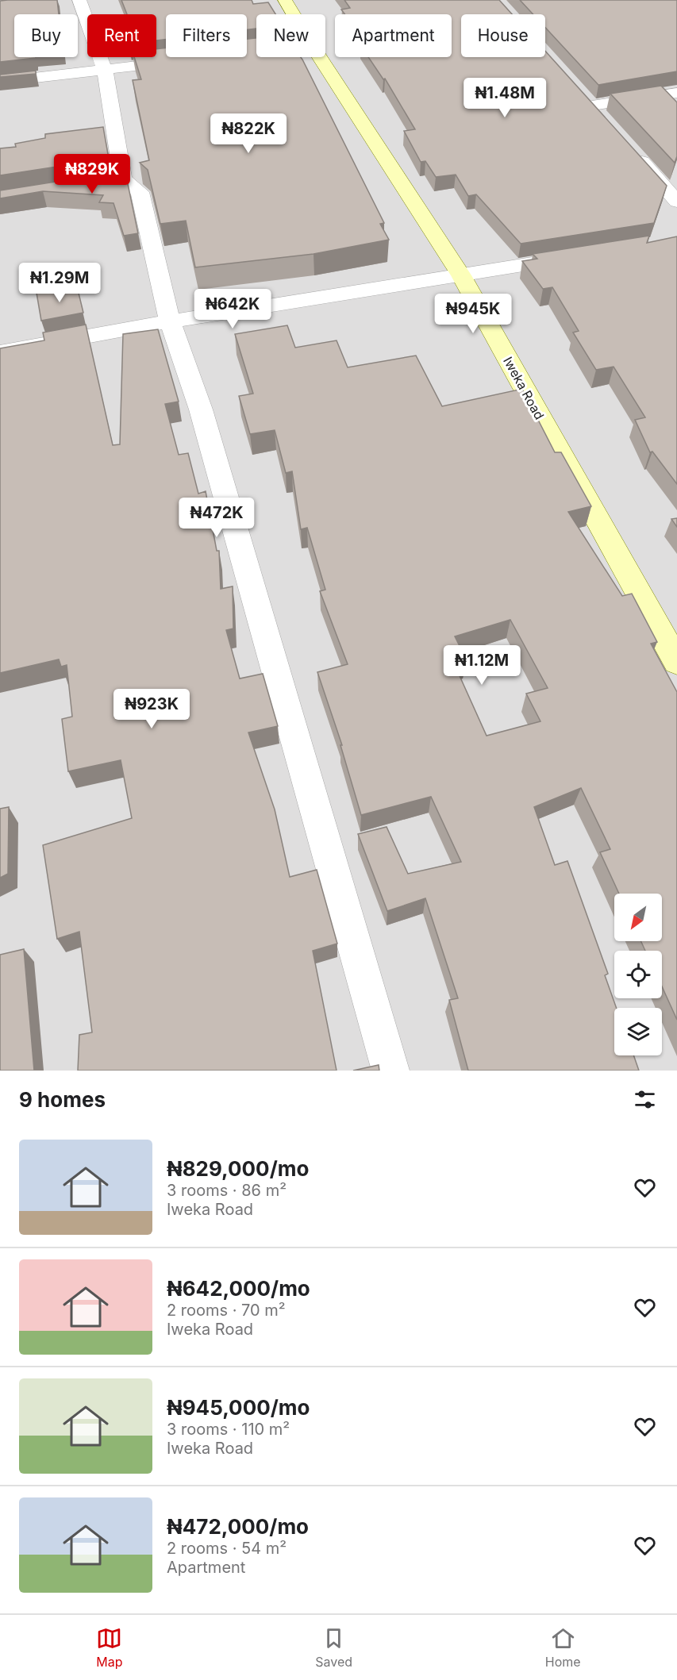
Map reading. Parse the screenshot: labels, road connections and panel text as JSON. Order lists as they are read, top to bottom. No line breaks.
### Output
{"streets":{"main road":["Iweka Road"]},"north":"bottom left","page":{"chip":["Buy","Rent","Filters","New","Apartment","House"],"price":["₦1.48M","₦822K","₦829K","₦1.29M","₦642K","₦945K","₦472K","₦1.12M","₦923K"],"heading":"9 homes","list":[{"name":"₦829,000/mo","note":"3 rooms · 86 m² · Iweka Road"},{"name":"₦642,000/mo","note":"2 rooms · 70 m² · Iweka Road"},{"name":"₦945,000/mo","note":"3 rooms · 110 m² · Iweka Road"},{"name":"₦472,000/mo","note":"2 rooms · 54 m² · Apartment"}],"tabs":["Map","Saved","Home"]}}
